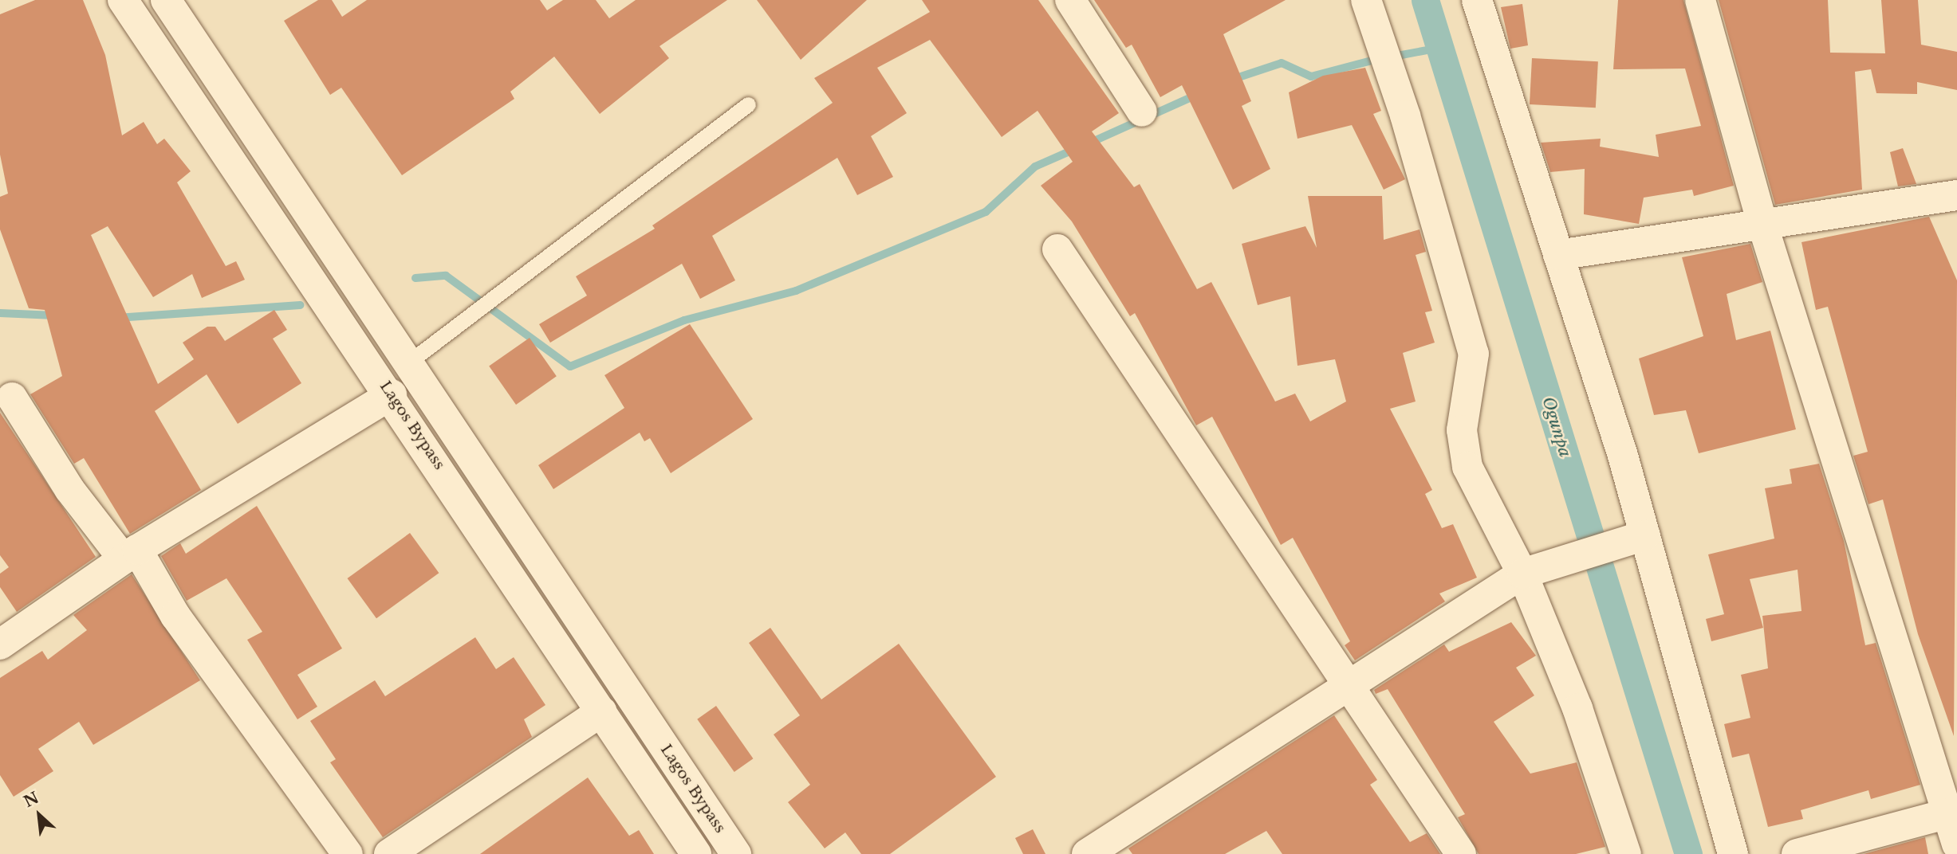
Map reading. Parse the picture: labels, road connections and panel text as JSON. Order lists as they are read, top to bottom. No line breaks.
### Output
{"streets":{"street":["Lagos Bypass"]},"water":["Ogunpa"],"north":"top left"}
